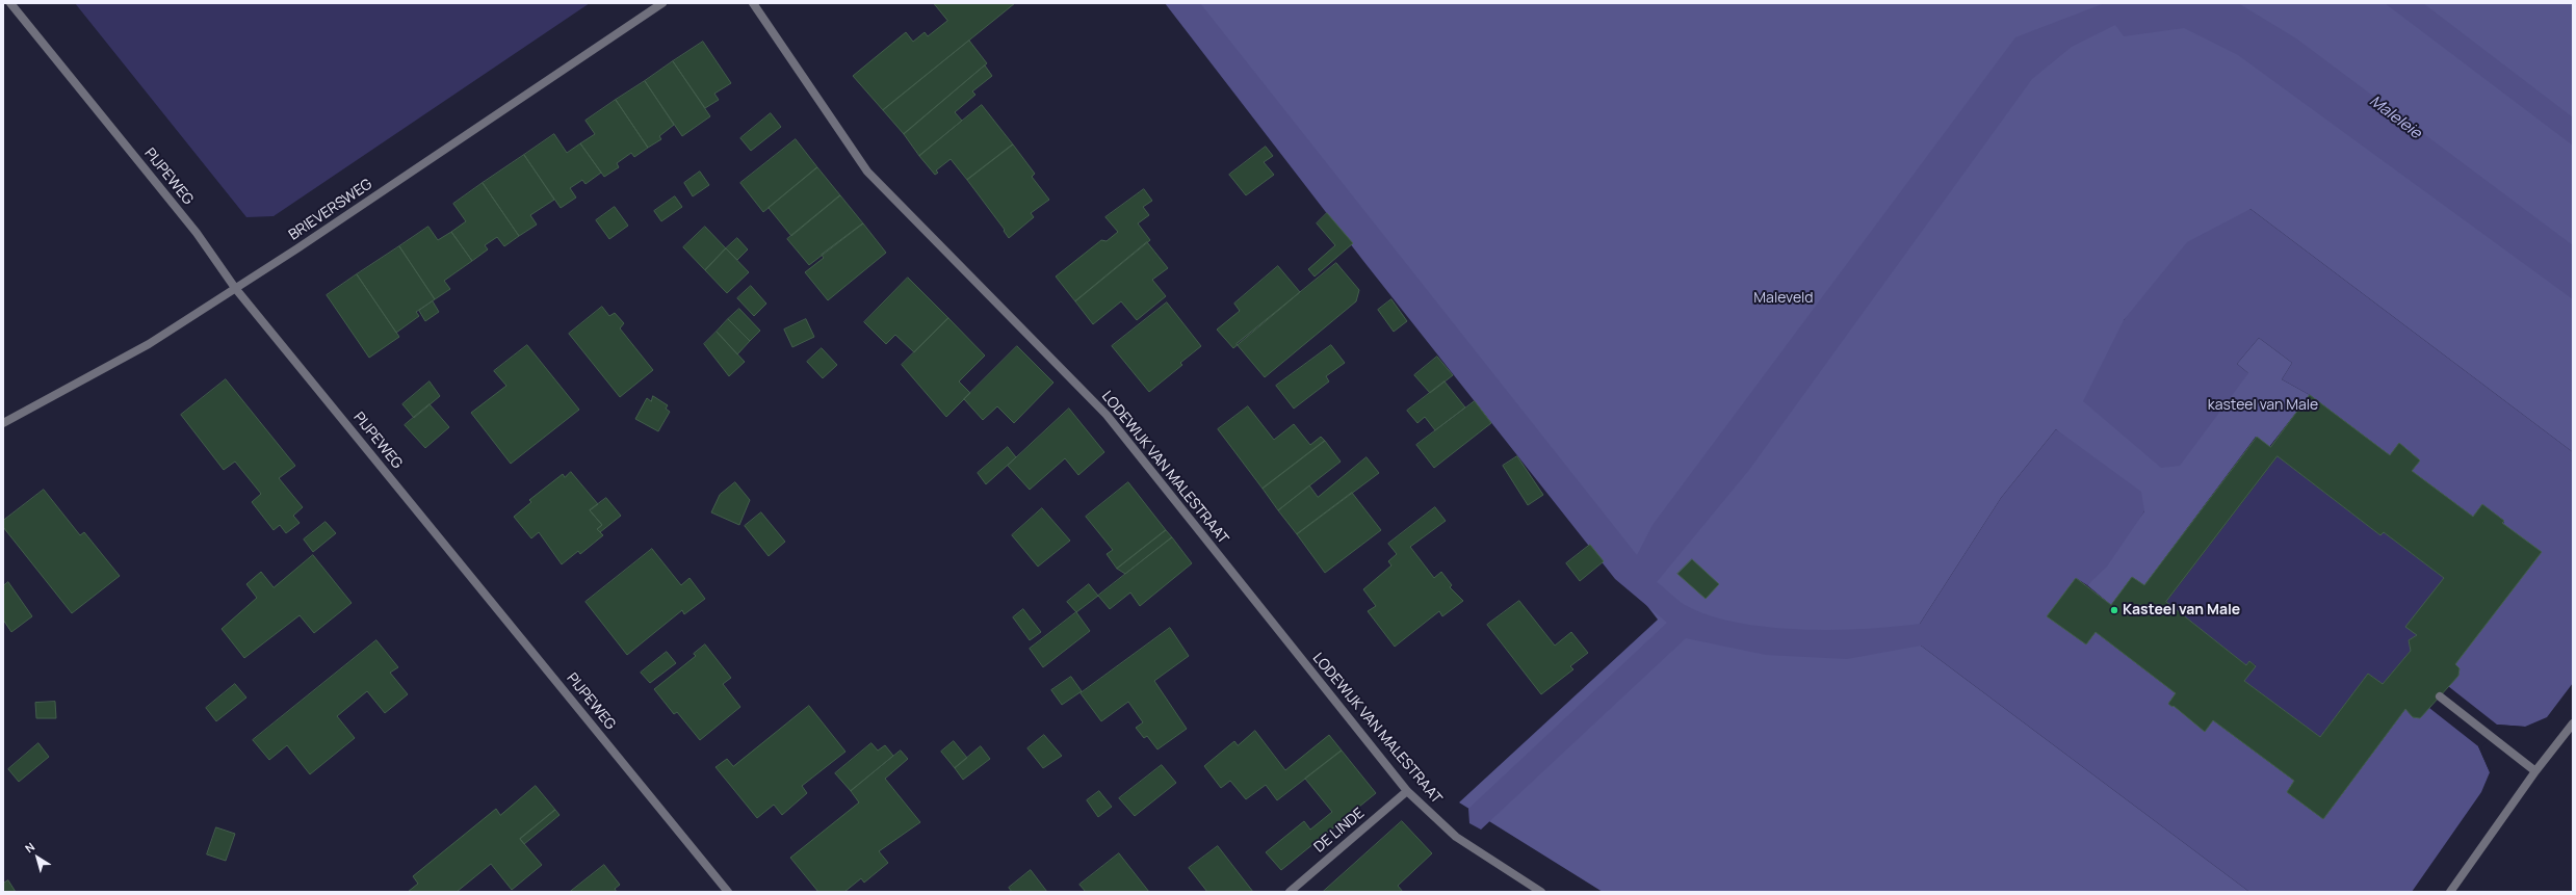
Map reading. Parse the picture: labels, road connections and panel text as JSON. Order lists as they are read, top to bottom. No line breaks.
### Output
{"streets":{"street":["PIJPEWEG","BRIEVERSWEG","LODEWIJK VAN MALESTRAAT","DE LINDE"]},"crossings":[["PIJPEWEG","BRIEVERSWEG"],["LODEWIJK VAN MALESTRAAT","DE LINDE"]],"water":["Maleleie"],"parks":["Maleveld","kasteel van Male"],"places":["Kasteel van Male"],"north":"top left"}
